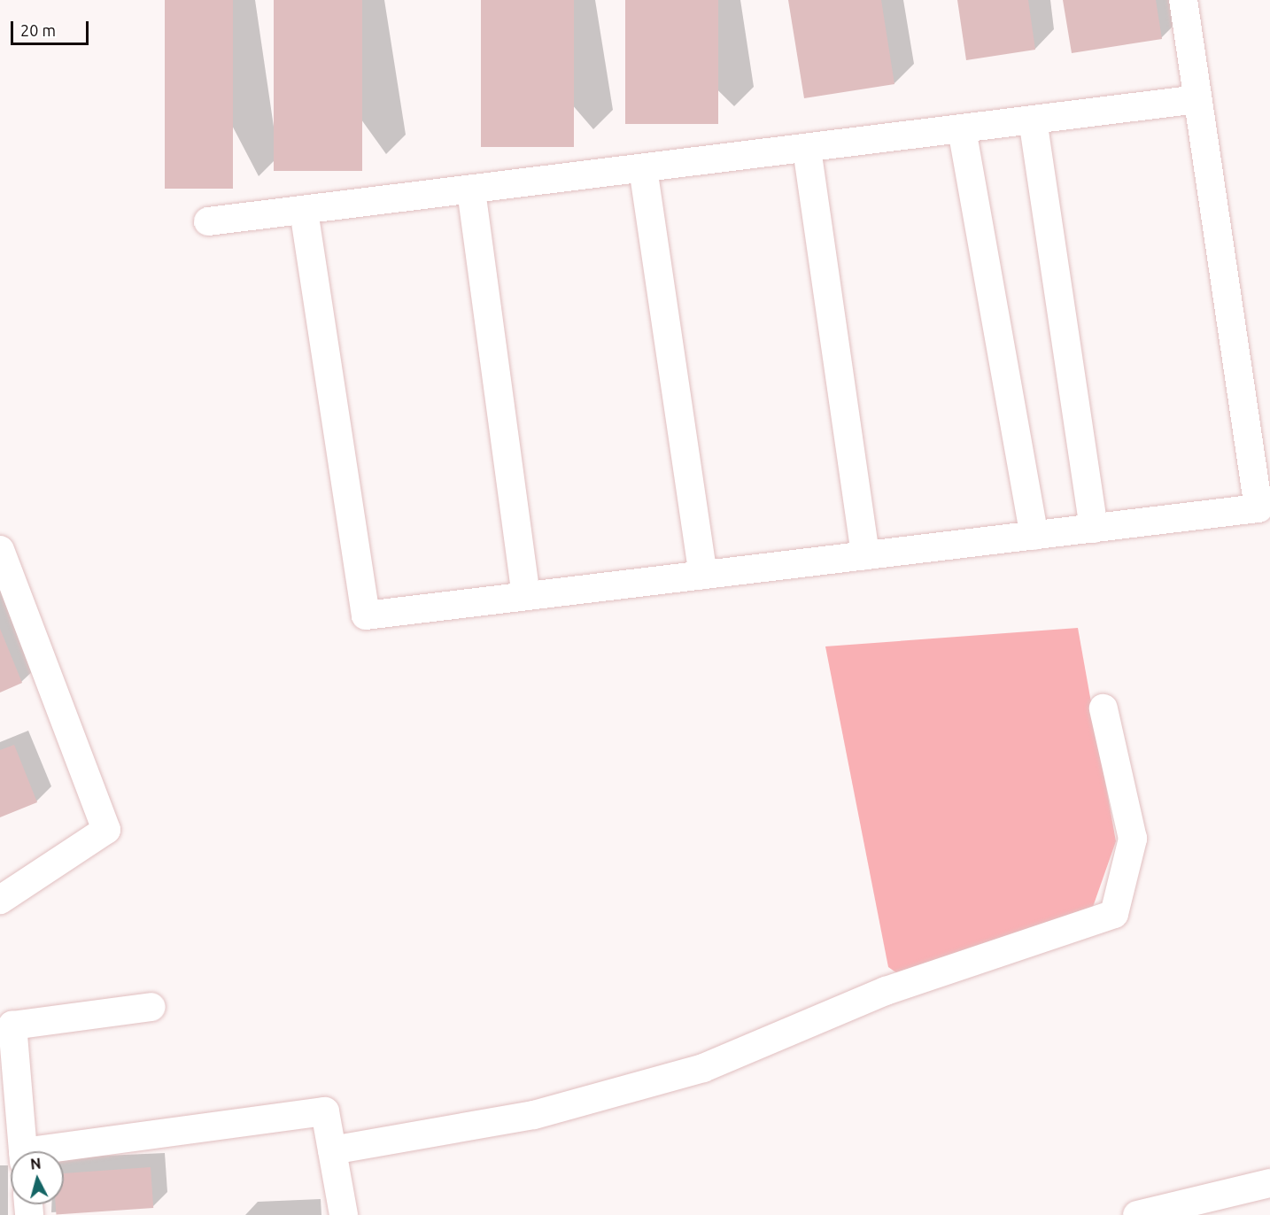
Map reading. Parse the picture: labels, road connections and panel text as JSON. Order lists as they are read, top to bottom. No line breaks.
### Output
{"scale_bar":"20 m","north":"top"}
